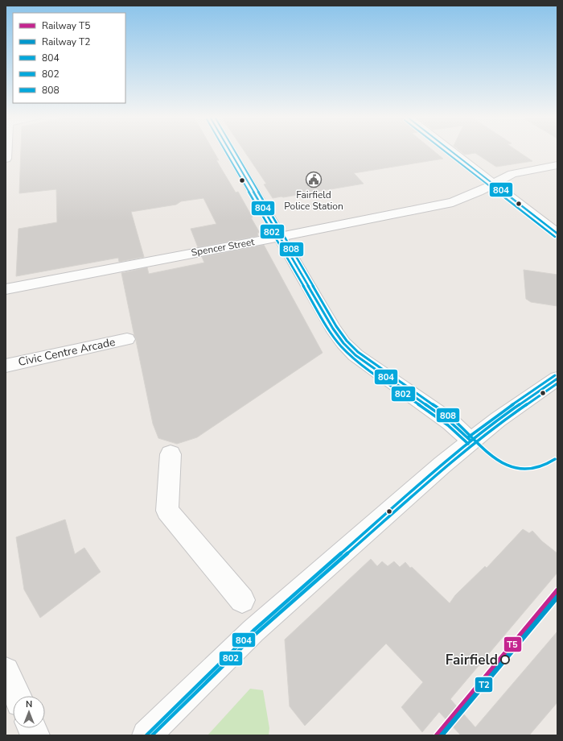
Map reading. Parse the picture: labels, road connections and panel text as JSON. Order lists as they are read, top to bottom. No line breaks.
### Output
{"streets":{"street":["Spencer Street","Civic Centre Arcade"]},"places":{"public building":["Fairfield Police Station"],"other":["Fairfield"]},"lines":["transit line 804","transit line 802","transit line 808","rail line T5","rail line T2"],"legend":["Railway T5","Railway T2","804","802","808"],"north":"top"}
